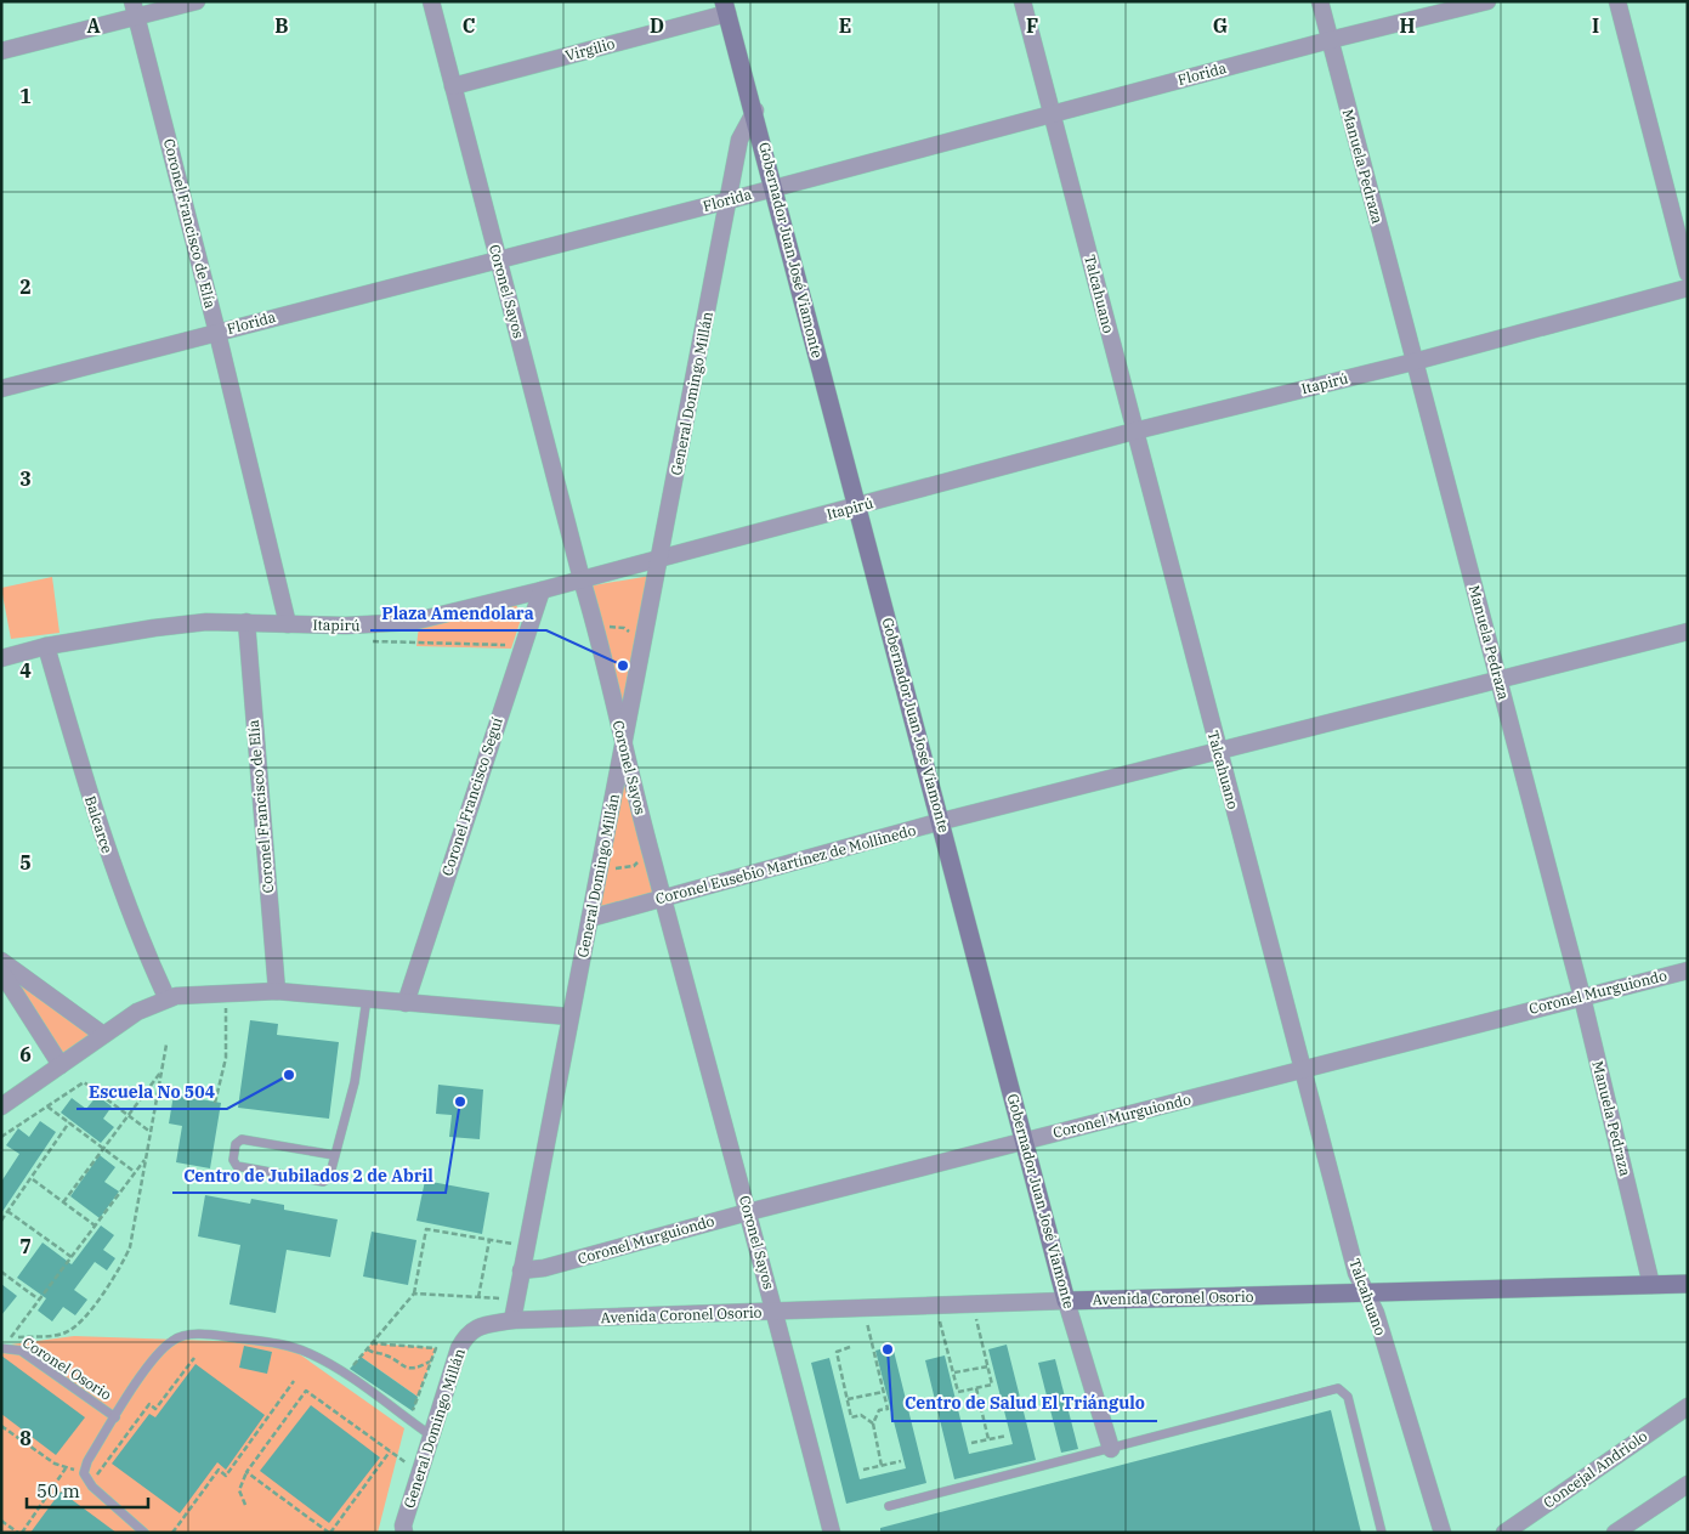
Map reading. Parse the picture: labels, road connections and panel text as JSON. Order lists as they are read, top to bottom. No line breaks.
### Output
{"streets":{"street":["Virgilio","Florida","Manuela Pedraza","Coronel Francisco de Elía","Gobernador Juan José Viamonte","Coronel Sayos","Talcahuano","Itapirú","General Domingo Millán","Coronel Francisco Seguí","Balcarce","Coronel Eusebio Martínez de Mollinedo","Coronel Murguiondo","Avenida Coronel Osorio","Concejal Andriolo"],"lane":["Coronel Osorio"]},"crossings":[["Virgilio","Gobernador Juan José Viamonte"],["Virgilio","Coronel Sayos"],["Florida","Manuela Pedraza"],["Florida","Coronel Francisco de Elía"],["Florida","Gobernador Juan José Viamonte"],["Florida","Coronel Sayos"],["Florida","Talcahuano"],["Florida","General Domingo Millán"],["Manuela Pedraza","Itapirú"],["Manuela Pedraza","Coronel Eusebio Martínez de Mollinedo"],["Manuela Pedraza","Coronel Murguiondo"],["Manuela Pedraza","Avenida Coronel Osorio"],["Coronel Francisco de Elía","Itapirú"],["Gobernador Juan José Viamonte","Itapirú"],["Gobernador Juan José Viamonte","General Domingo Millán"],["Gobernador Juan José Viamonte","Coronel Eusebio Martínez de Mollinedo"],["Gobernador Juan José Viamonte","Coronel Murguiondo"],["Gobernador Juan José Viamonte","Avenida Coronel Osorio"],["Coronel Sayos","Itapirú"],["Coronel Sayos","General Domingo Millán"],["Coronel Sayos","Coronel Eusebio Martínez de Mollinedo"],["Coronel Sayos","Coronel Murguiondo"],["Coronel Sayos","Avenida Coronel Osorio"],["Talcahuano","Itapirú"],["Talcahuano","Coronel Eusebio Martínez de Mollinedo"],["Talcahuano","Coronel Murguiondo"],["Talcahuano","Avenida Coronel Osorio"],["Itapirú","General Domingo Millán"],["Itapirú","Coronel Francisco Seguí"],["Itapirú","Balcarce"],["General Domingo Millán","Coronel Eusebio Martínez de Mollinedo"],["General Domingo Millán","Coronel Murguiondo"],["General Domingo Millán","Avenida Coronel Osorio"]],"places":["Plaza Amendolara","Escuela No 504","Centro de Jubilados 2 de Abril","Centro de Salud El Triángulo"],"scale_bar":"50 m","grid":{"columns":["A","B","C","D","E","F","G","H","I"],"rows":["1","2","3","4","5","6","7","8"]}}
